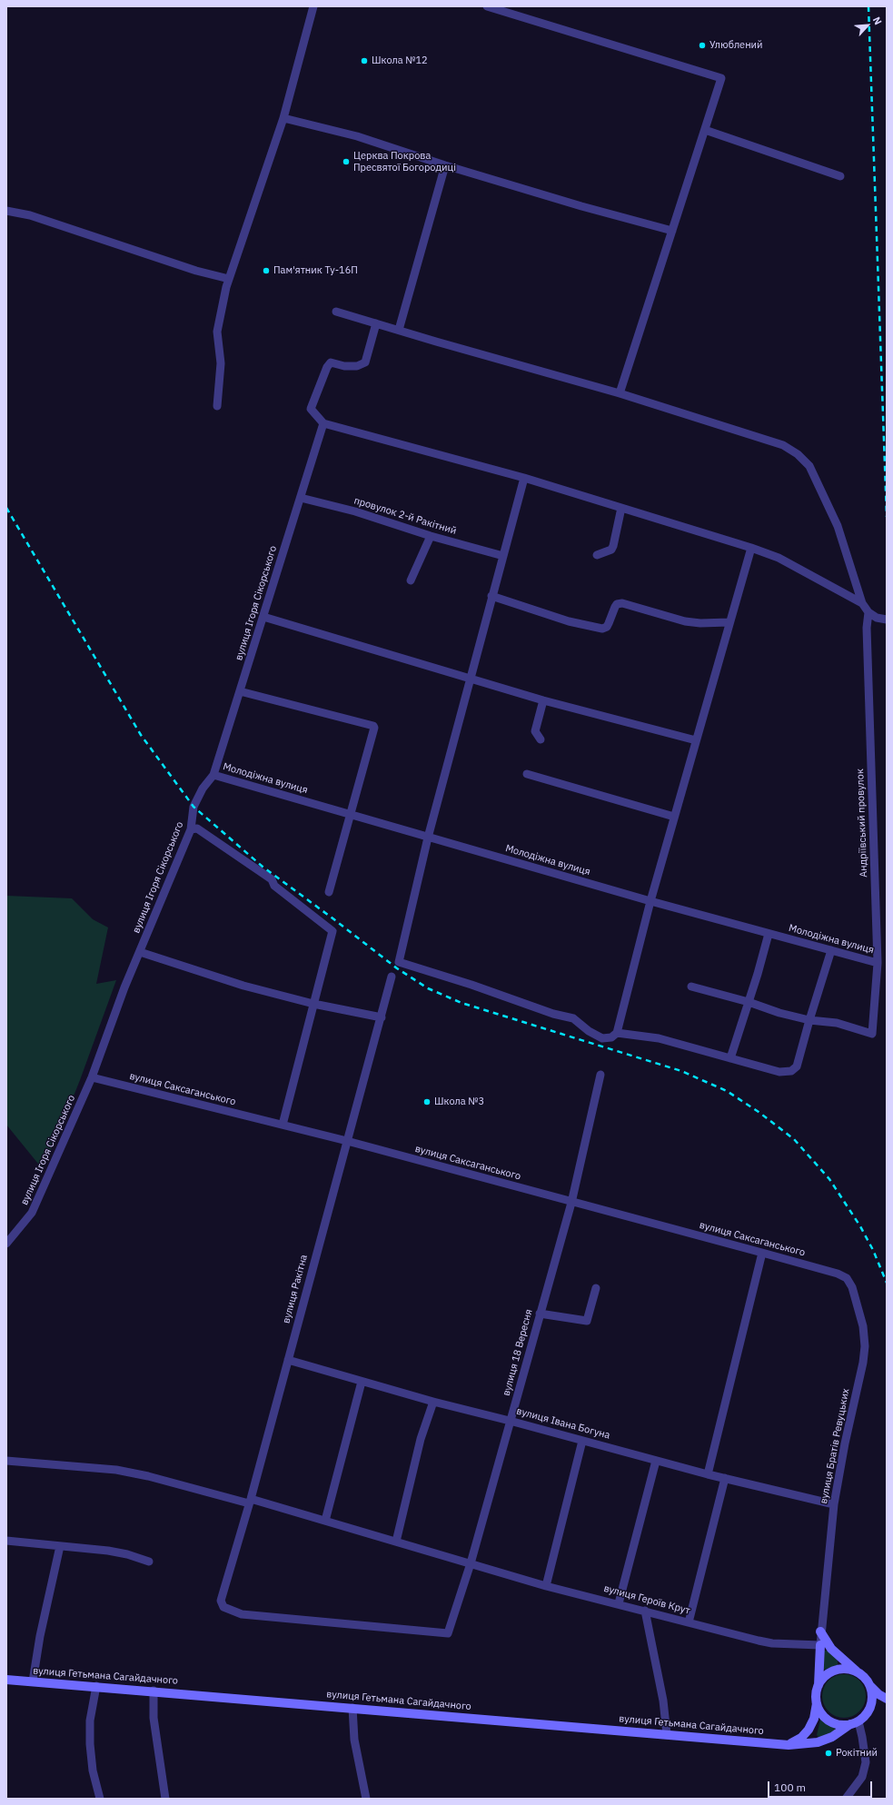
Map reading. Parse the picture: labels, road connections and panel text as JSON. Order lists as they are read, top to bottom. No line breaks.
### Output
{"streets":{"main road":["вулиця Гетьмана Сагайдачного"],"street":["провулок 2-й Ракітний","вулиця Ігоря Сікорського","Молодіжна вулиця","Андріївський провулок","вулиця Саксаганського","вулиця Ракітна","вулиця 18 Вересня","вулиця Івана Богуна","вулиця Братів Ревуцьких","вулиця Героїв Крут"]},"crossings":[["провулок 2-й Ракітний","вулиця Ігоря Сікорського"],["вулиця Ігоря Сікорського","Молодіжна вулиця"],["вулиця Ігоря Сікорського","вулиця Саксаганського"],["Молодіжна вулиця","Андріївський провулок"],["вулиця Саксаганського","вулиця Ракітна"],["вулиця Саксаганського","вулиця 18 Вересня"],["вулиця Саксаганського","вулиця Братів Ревуцьких"],["вулиця Ракітна","вулиця 18 Вересня"],["вулиця Ракітна","вулиця Івана Богуна"],["вулиця Ракітна","вулиця Героїв Крут"],["вулиця 18 Вересня","вулиця Івана Богуна"],["вулиця 18 Вересня","вулиця Героїв Крут"],["вулиця Івана Богуна","вулиця Братів Ревуцьких"],["вулиця Братів Ревуцьких","вулиця Героїв Крут"]],"places":["Улюблений","Школа №12","Церква Покрова Пресвятої Богородиці","Пам'ятник Ту-16П","Школа №3","Рокітний"],"scale_bar":"100 m","north":"top right"}
